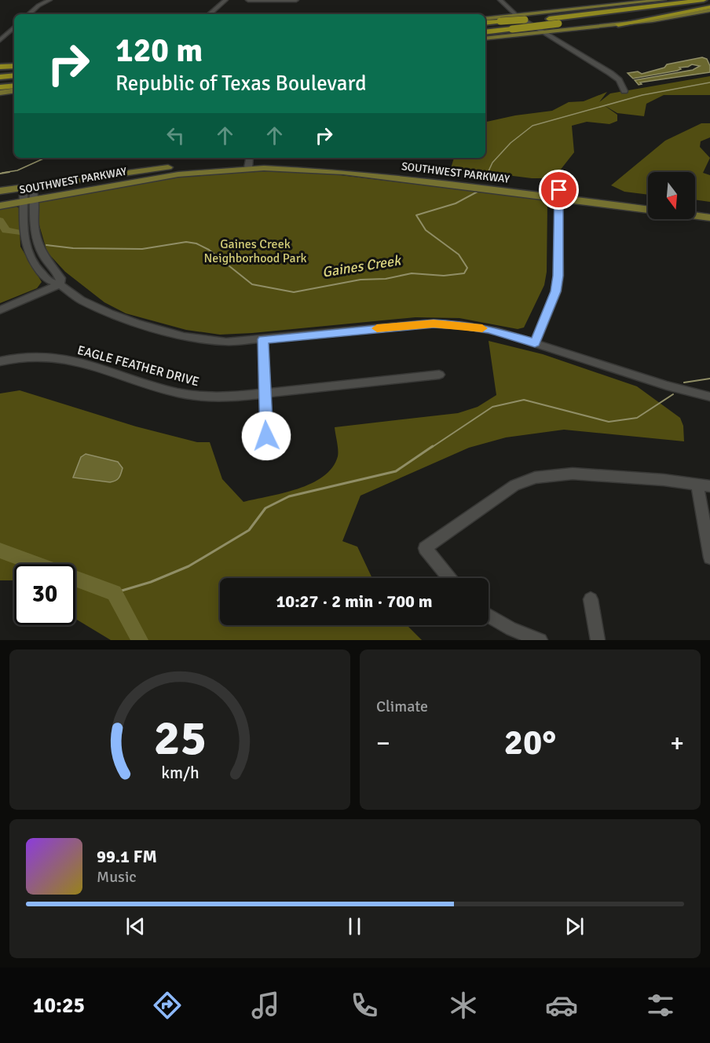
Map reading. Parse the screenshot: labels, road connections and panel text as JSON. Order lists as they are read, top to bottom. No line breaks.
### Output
{"streets":{"main road":["SOUTHWEST PARKWAY"],"street":["EAGLE FEATHER DRIVE"]},"water":["Gaines Creek"],"parks":["Gaines Creek Neighborhood Park"],"north":"bottom","page":{"turn":["120 m","Republic of Texas Boulevard"],"limit":"30","trip":"10:27 · 2 min · 700 m","tile":"Climate","heat":["−","20°","+"],"song":["99.1 FM","Music"],"tabs":"10:25","gauge":["25","km/h"]}}
